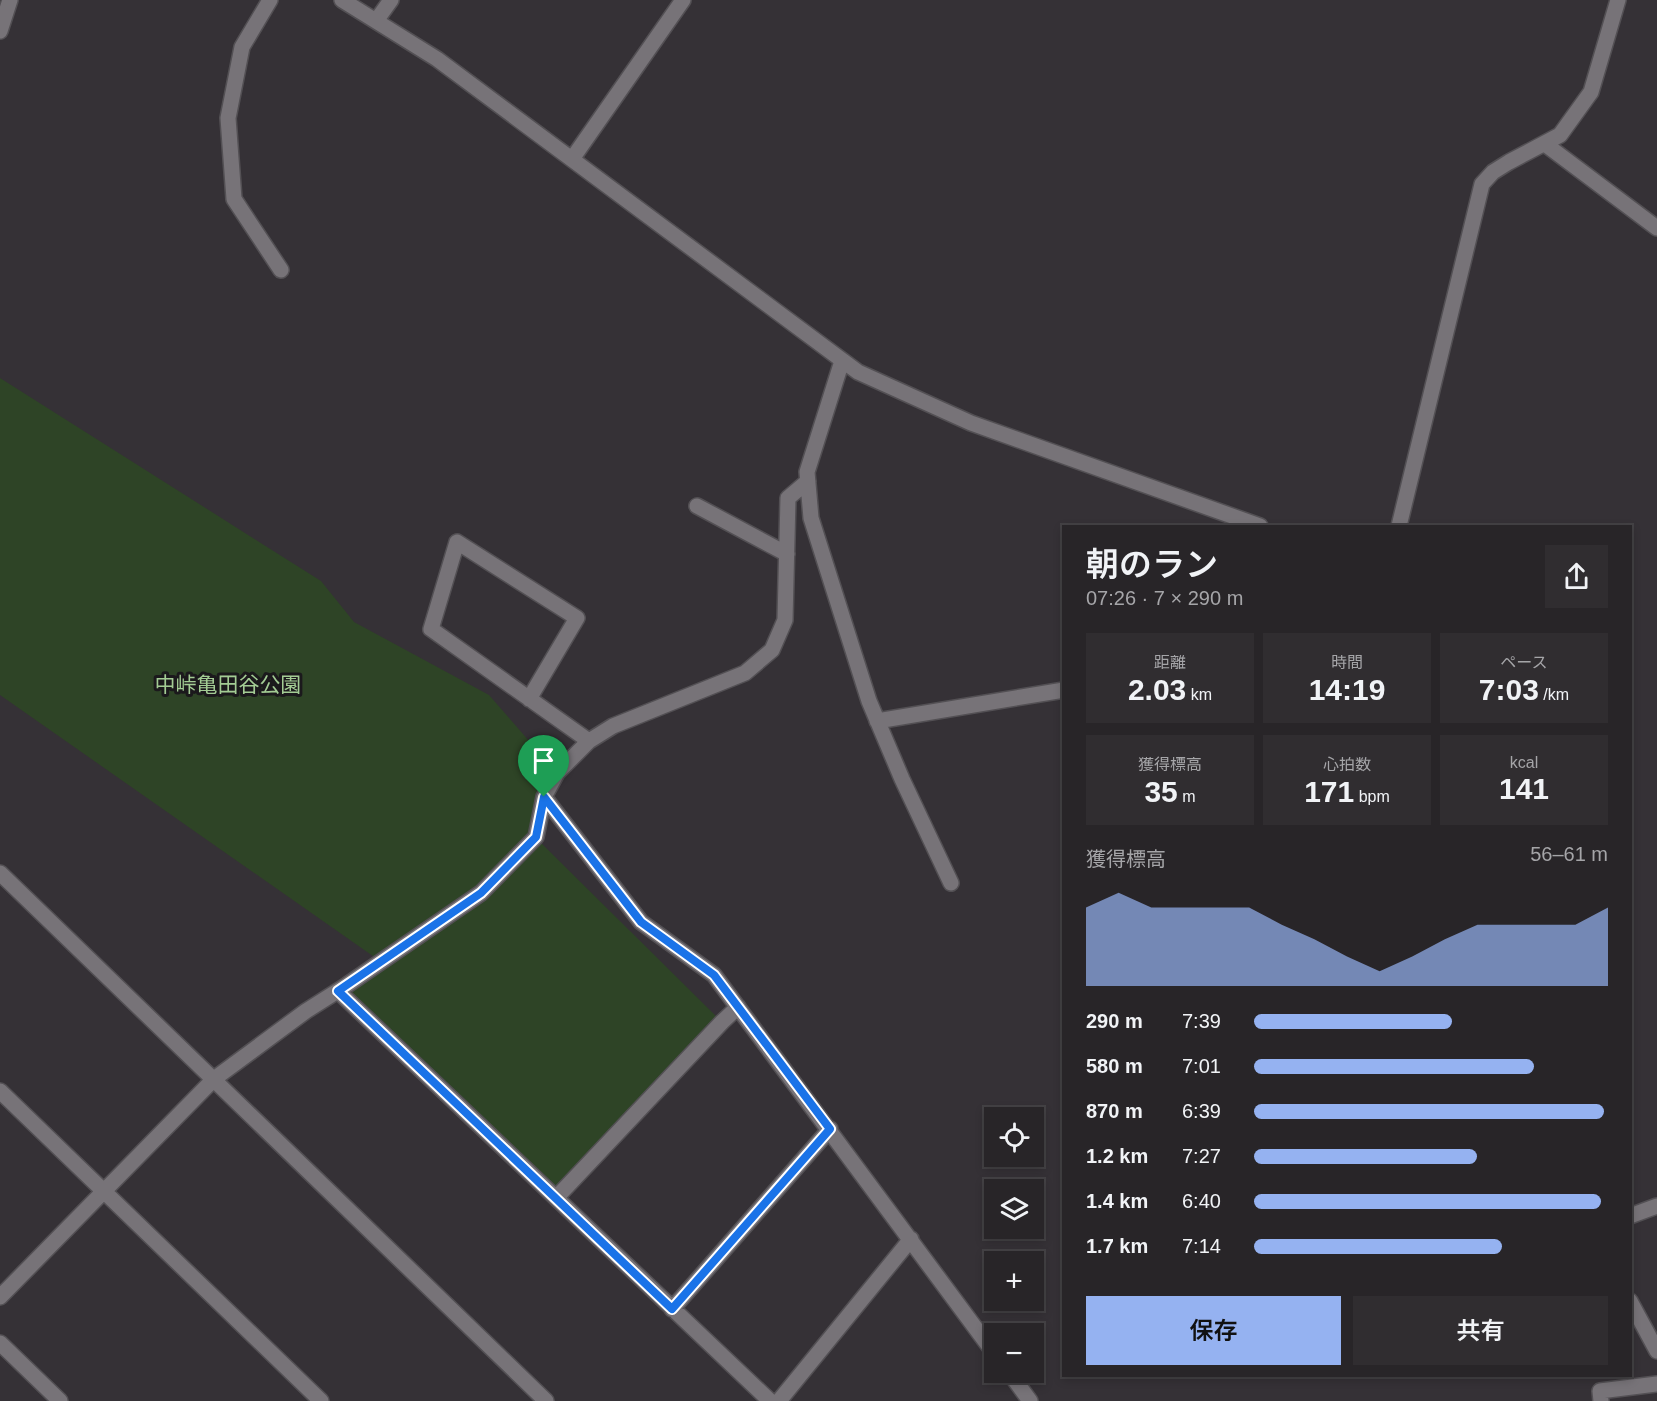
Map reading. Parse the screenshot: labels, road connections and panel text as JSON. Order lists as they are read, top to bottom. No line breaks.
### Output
{"parks":["中峠亀田谷公園"],"page":{"heading":["朝のラン","07:26 · 7 × 290 m"],"stats":[["距離","2.03 km"],["時間","14:19"],["ペース","7:03 /km"],["獲得標高","35 m"],["心拍数","171 bpm"],["kcal","141"]],"chart":["獲得標高","56–61 m"],"list":[{"name":"290 m","note":"7:39"},{"name":"580 m","note":"7:01"},{"name":"870 m","note":"6:39"},{"name":"1.2 km","note":"7:27"},{"name":"1.4 km","note":"6:40"},{"name":"1.7 km","note":"7:14"}],"map_buttons":["+","−"],"buttons":["保存","共有"]}}
